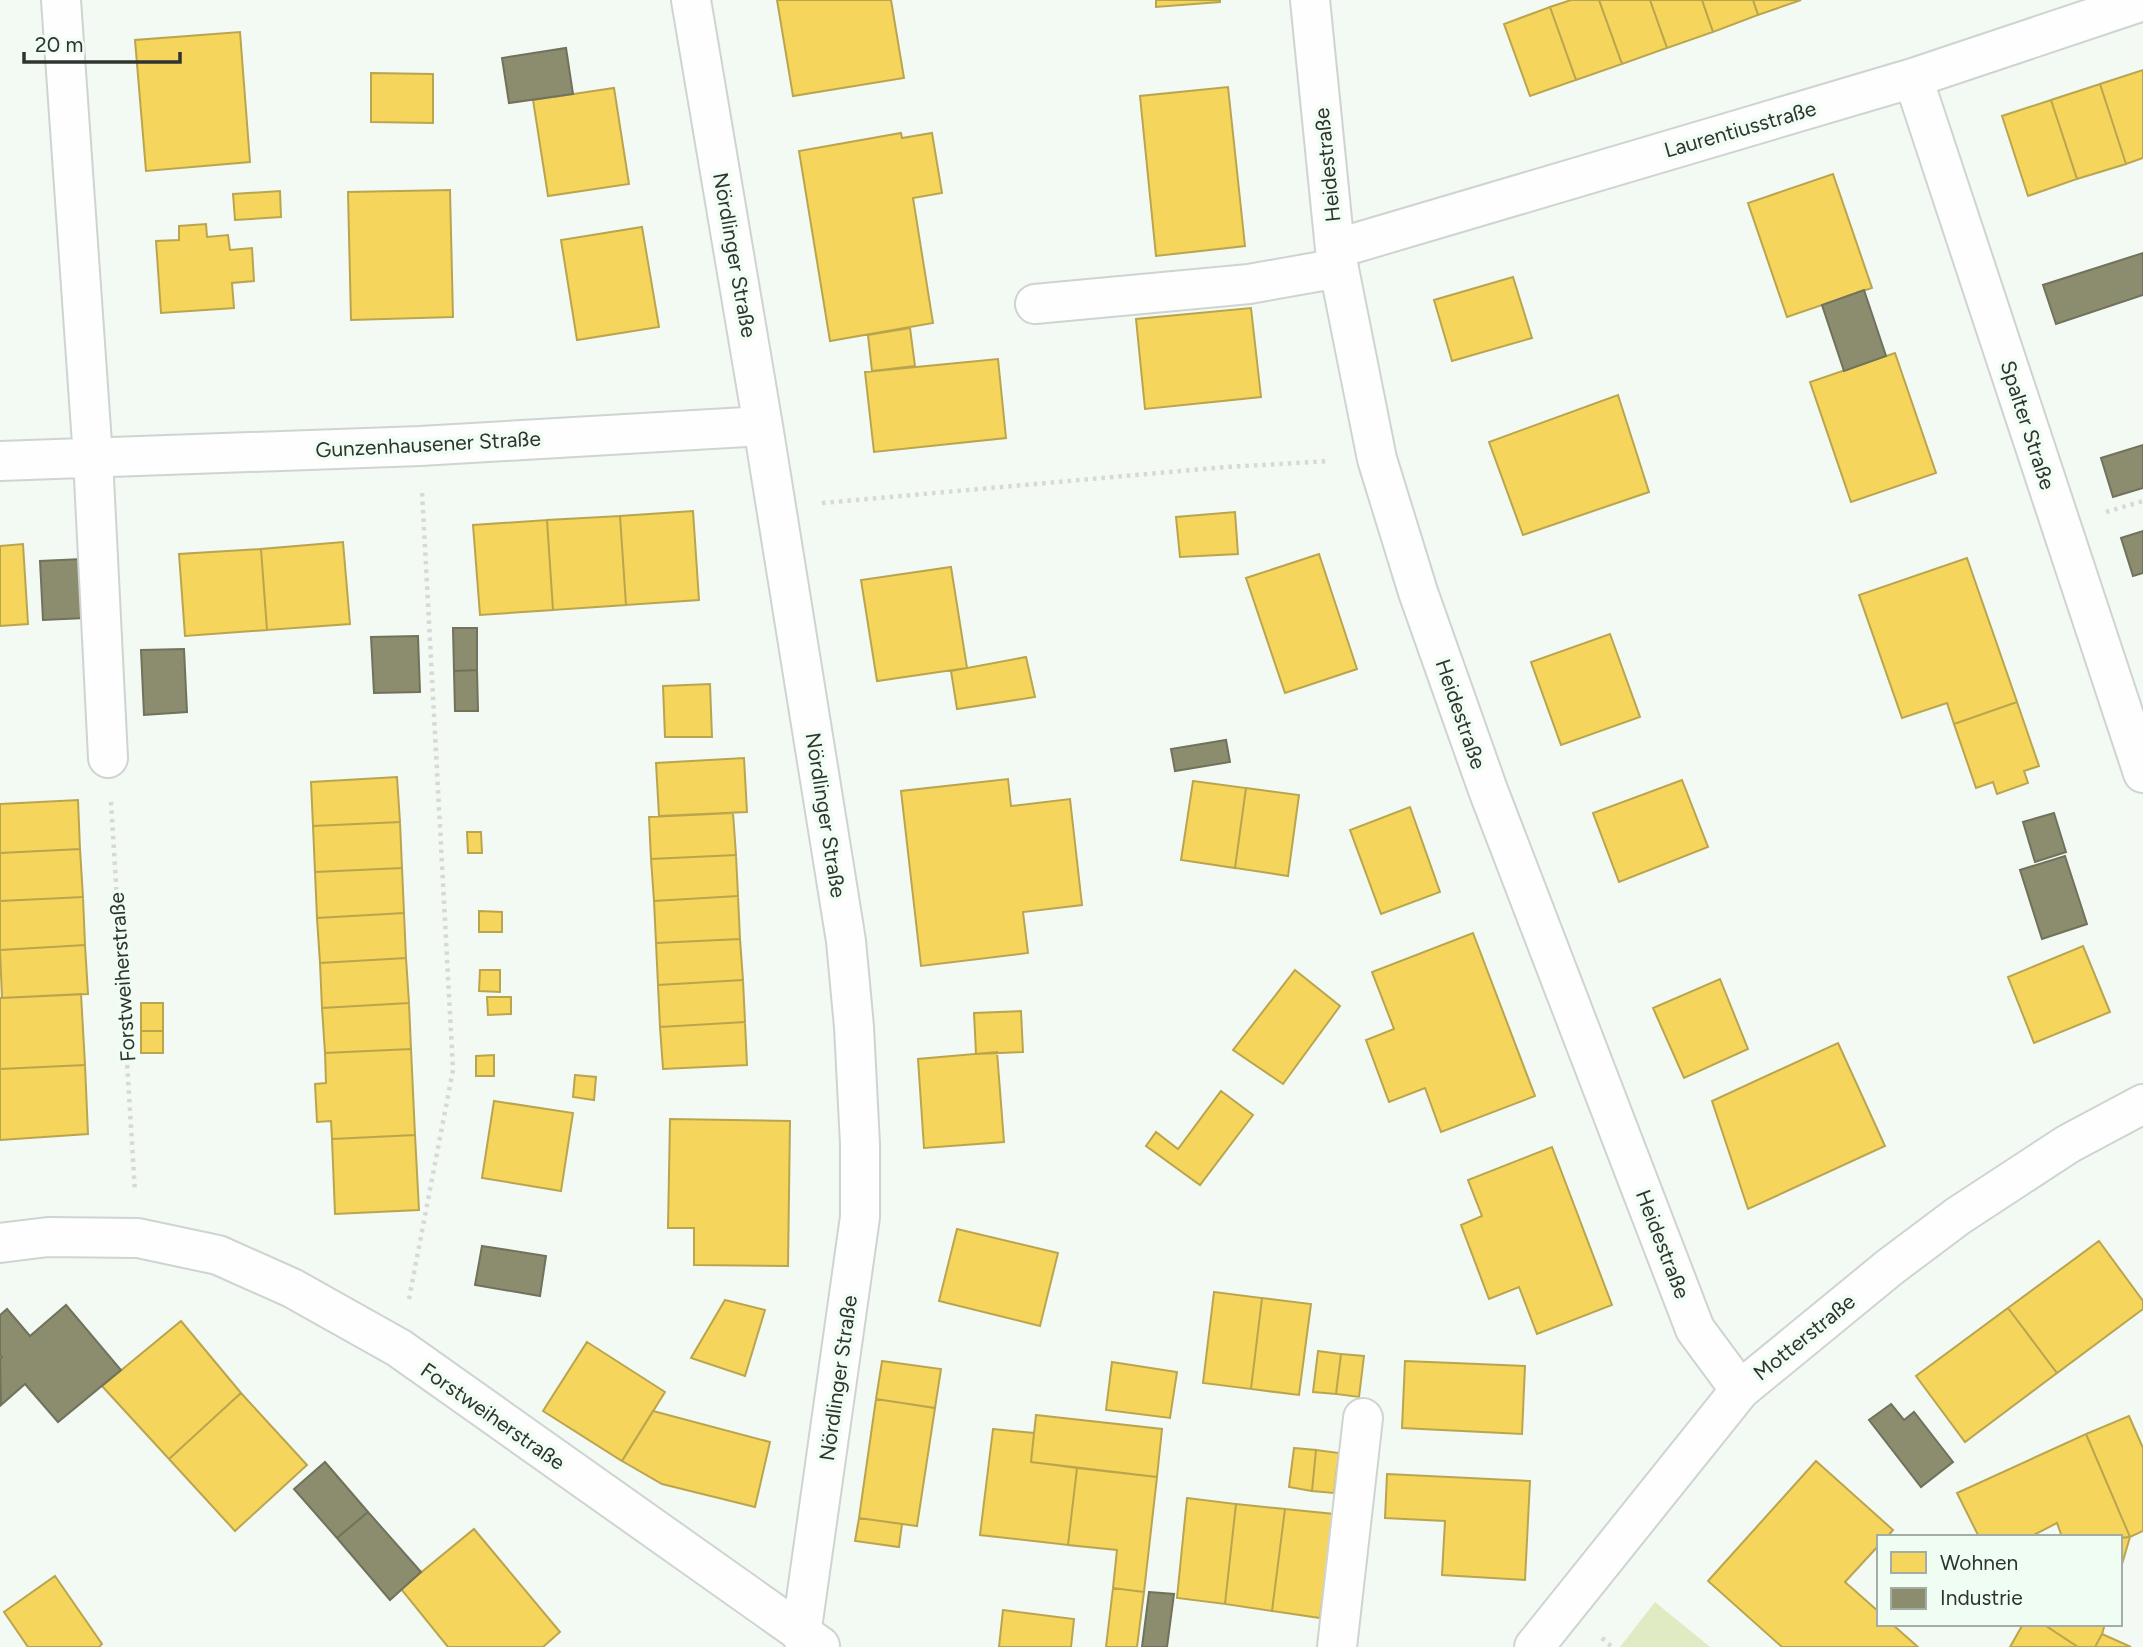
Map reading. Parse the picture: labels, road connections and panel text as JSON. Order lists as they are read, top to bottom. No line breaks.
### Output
{"streets":{"street":["Laurentiusstraße","Heidestraße","Nördlinger Straße","Spalter Straße","Gunzenhausener Straße","Forstweiherstraße","Motterstraße"]},"crossings":[["Laurentiusstraße","Heidestraße"],["Laurentiusstraße","Spalter Straße"],["Heidestraße","Motterstraße"],["Nördlinger Straße","Gunzenhausener Straße"],["Nördlinger Straße","Forstweiherstraße"]],"legend":["Wohnen","Industrie"],"scale_bar":"20 m"}
